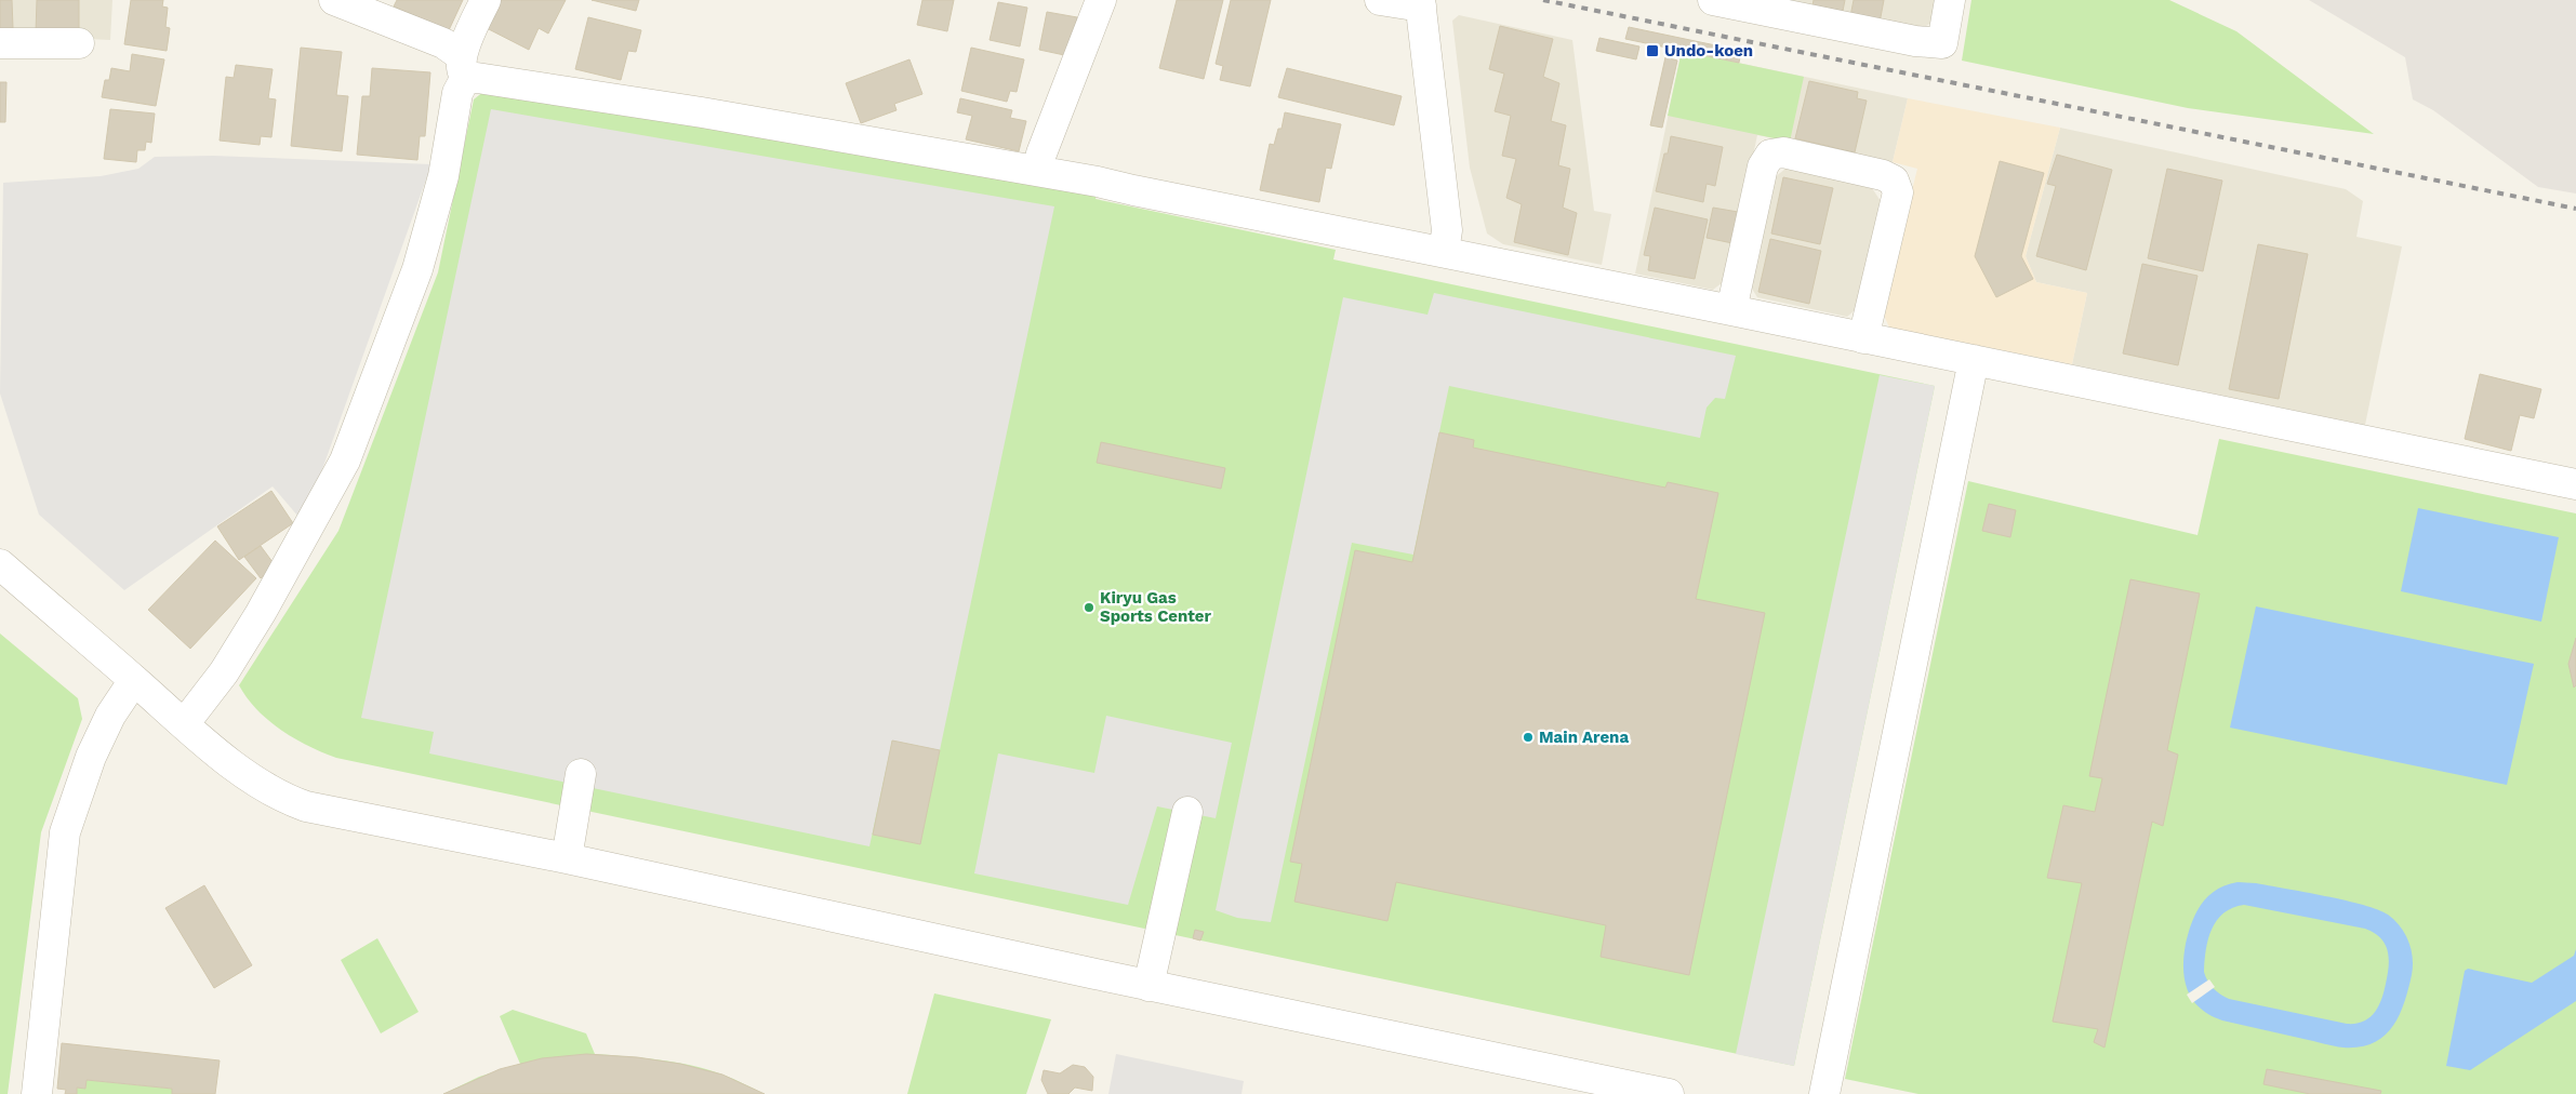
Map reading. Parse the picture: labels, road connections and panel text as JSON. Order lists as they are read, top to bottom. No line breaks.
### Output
{"places":{"transit":["Undo-koen"],"other":["Kiryu Gas Sports Center","Main Arena"]}}
